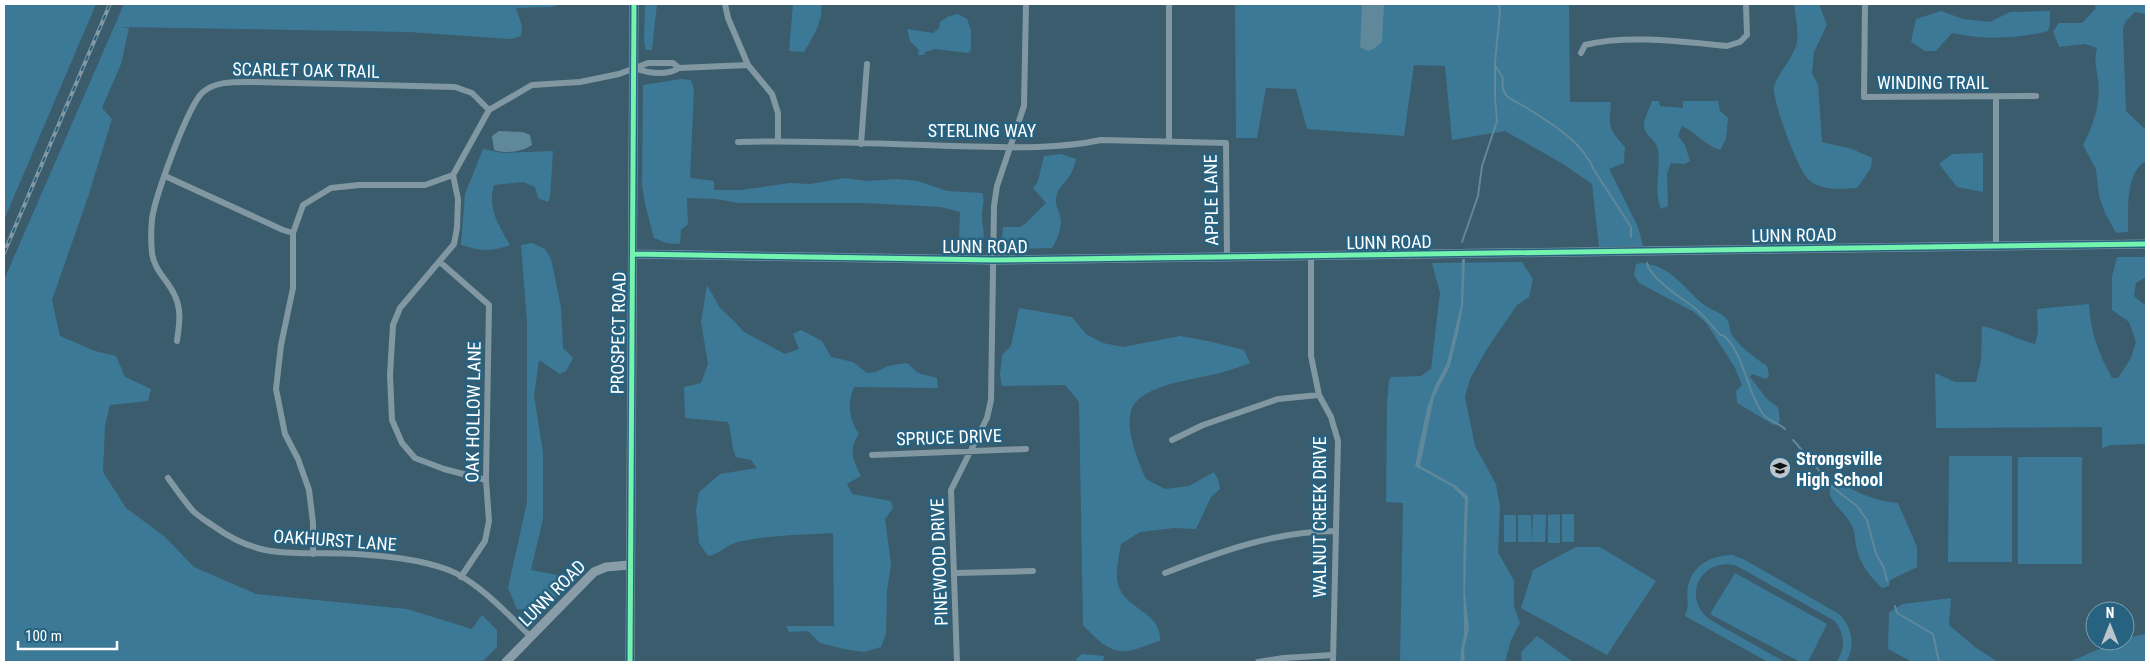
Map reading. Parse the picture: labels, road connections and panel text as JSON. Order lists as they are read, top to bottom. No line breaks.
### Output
{"streets":{"street":["SCARLET OAK TRAIL","WINDING TRAIL","STERLING WAY","APPLE LANE","LUNN ROAD","PROSPECT ROAD","OAK HOLLOW LANE","SPRUCE DRIVE","WALNUT CREEK DRIVE","OAKHURST LANE","PINEWOOD DRIVE"]},"crossings":[["STERLING WAY","APPLE LANE"],["STERLING WAY","PINEWOOD DRIVE"],["APPLE LANE","LUNN ROAD"],["LUNN ROAD","PROSPECT ROAD"],["LUNN ROAD","WALNUT CREEK DRIVE"],["LUNN ROAD","OAKHURST LANE"],["LUNN ROAD","PINEWOOD DRIVE"],["OAK HOLLOW LANE","OAKHURST LANE"],["SPRUCE DRIVE","PINEWOOD DRIVE"]],"places":{"school or university":["Strongsville High School"]},"scale_bar":"100 m","north":"top"}
